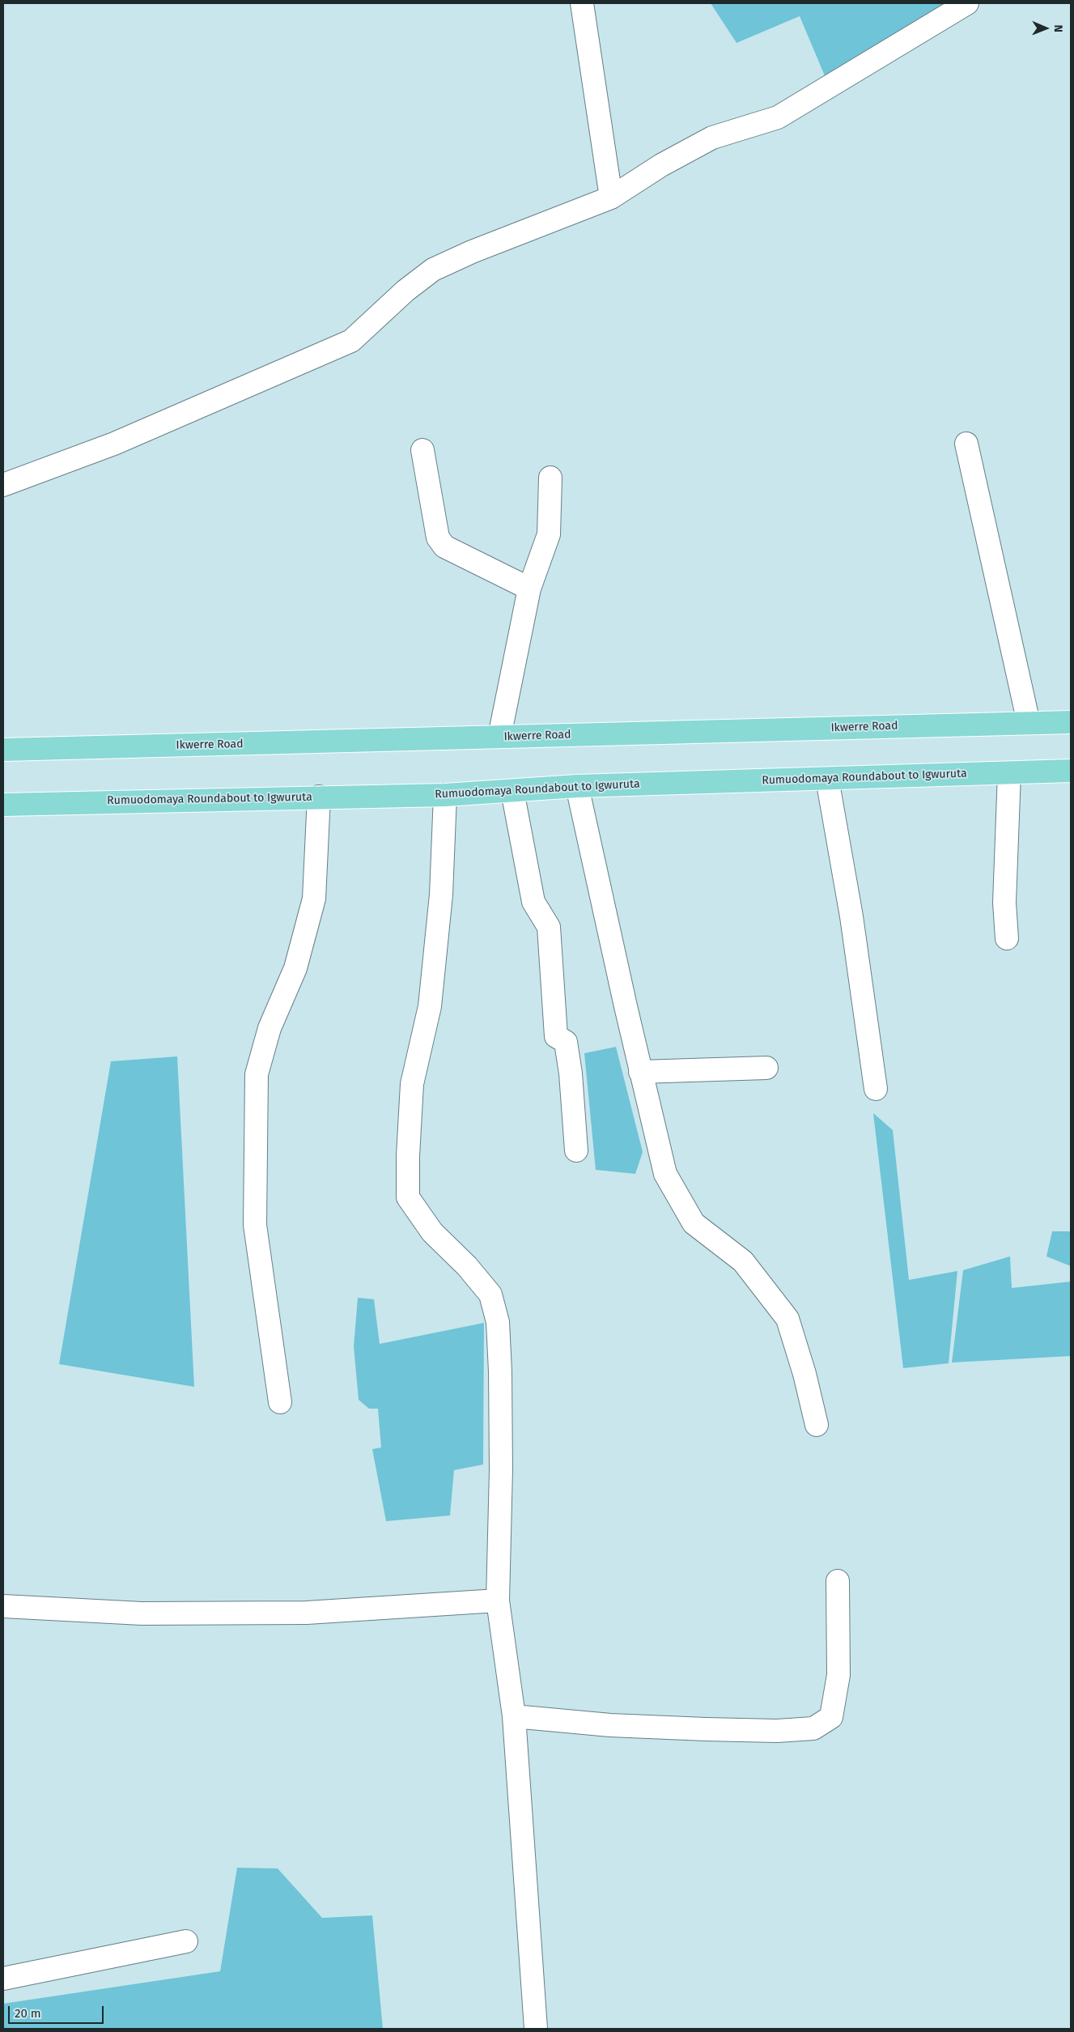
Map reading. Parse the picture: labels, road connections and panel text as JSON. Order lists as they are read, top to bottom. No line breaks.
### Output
{"streets":{"main road":["Ikwerre Road","Rumuodomaya Roundabout to Igwuruta"]},"scale_bar":"20 m","north":"right"}
